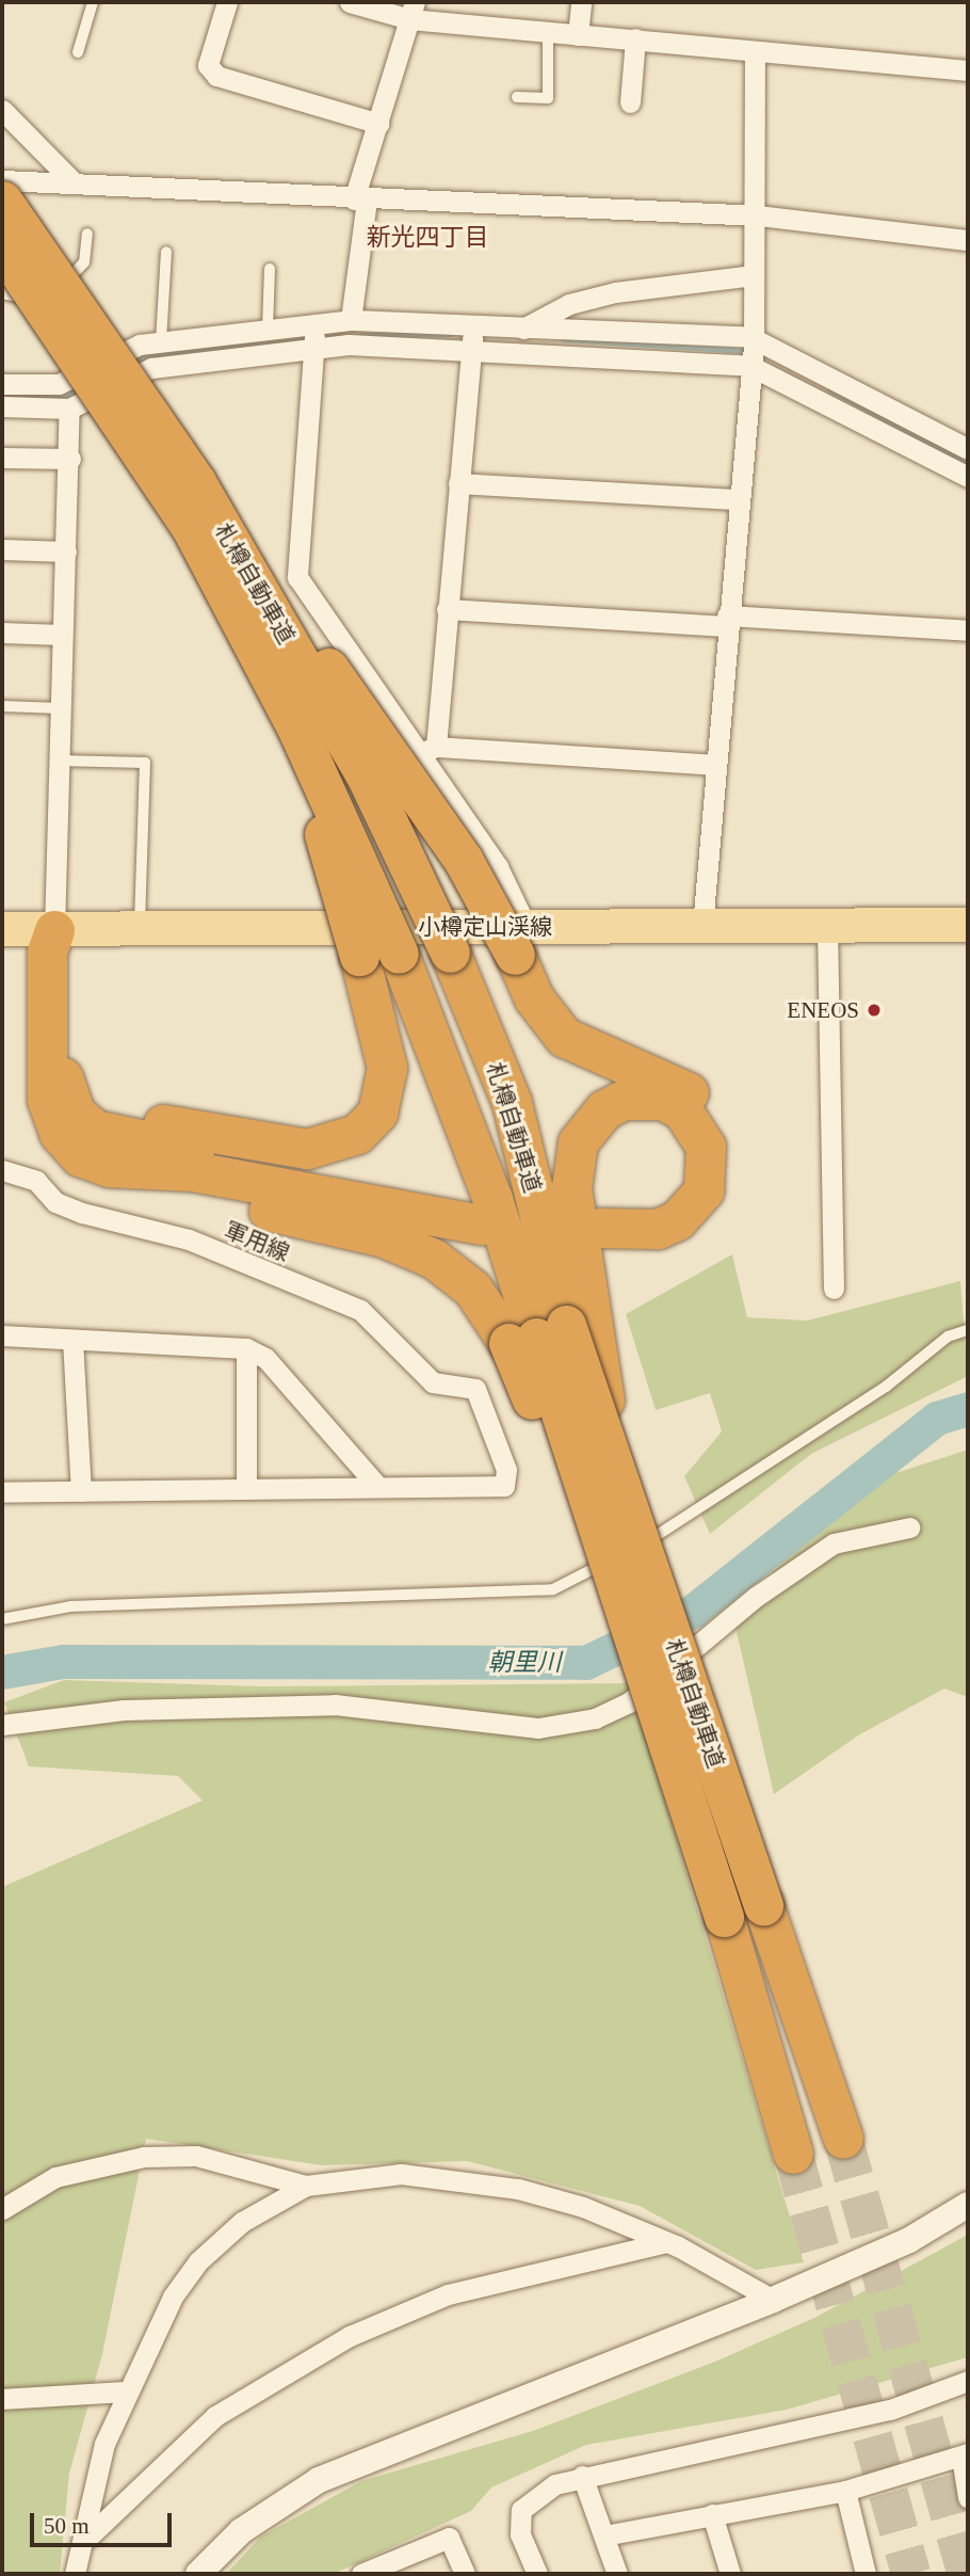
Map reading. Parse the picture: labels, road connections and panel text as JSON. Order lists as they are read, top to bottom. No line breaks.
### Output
{"streets":{"highway":["札樽自動車道"],"main road":["小樽定山渓線"],"street":["軍用線"]},"districts":["新光四丁目"],"water":["朝里川"],"places":["ENEOS"],"scale_bar":"50 m"}
